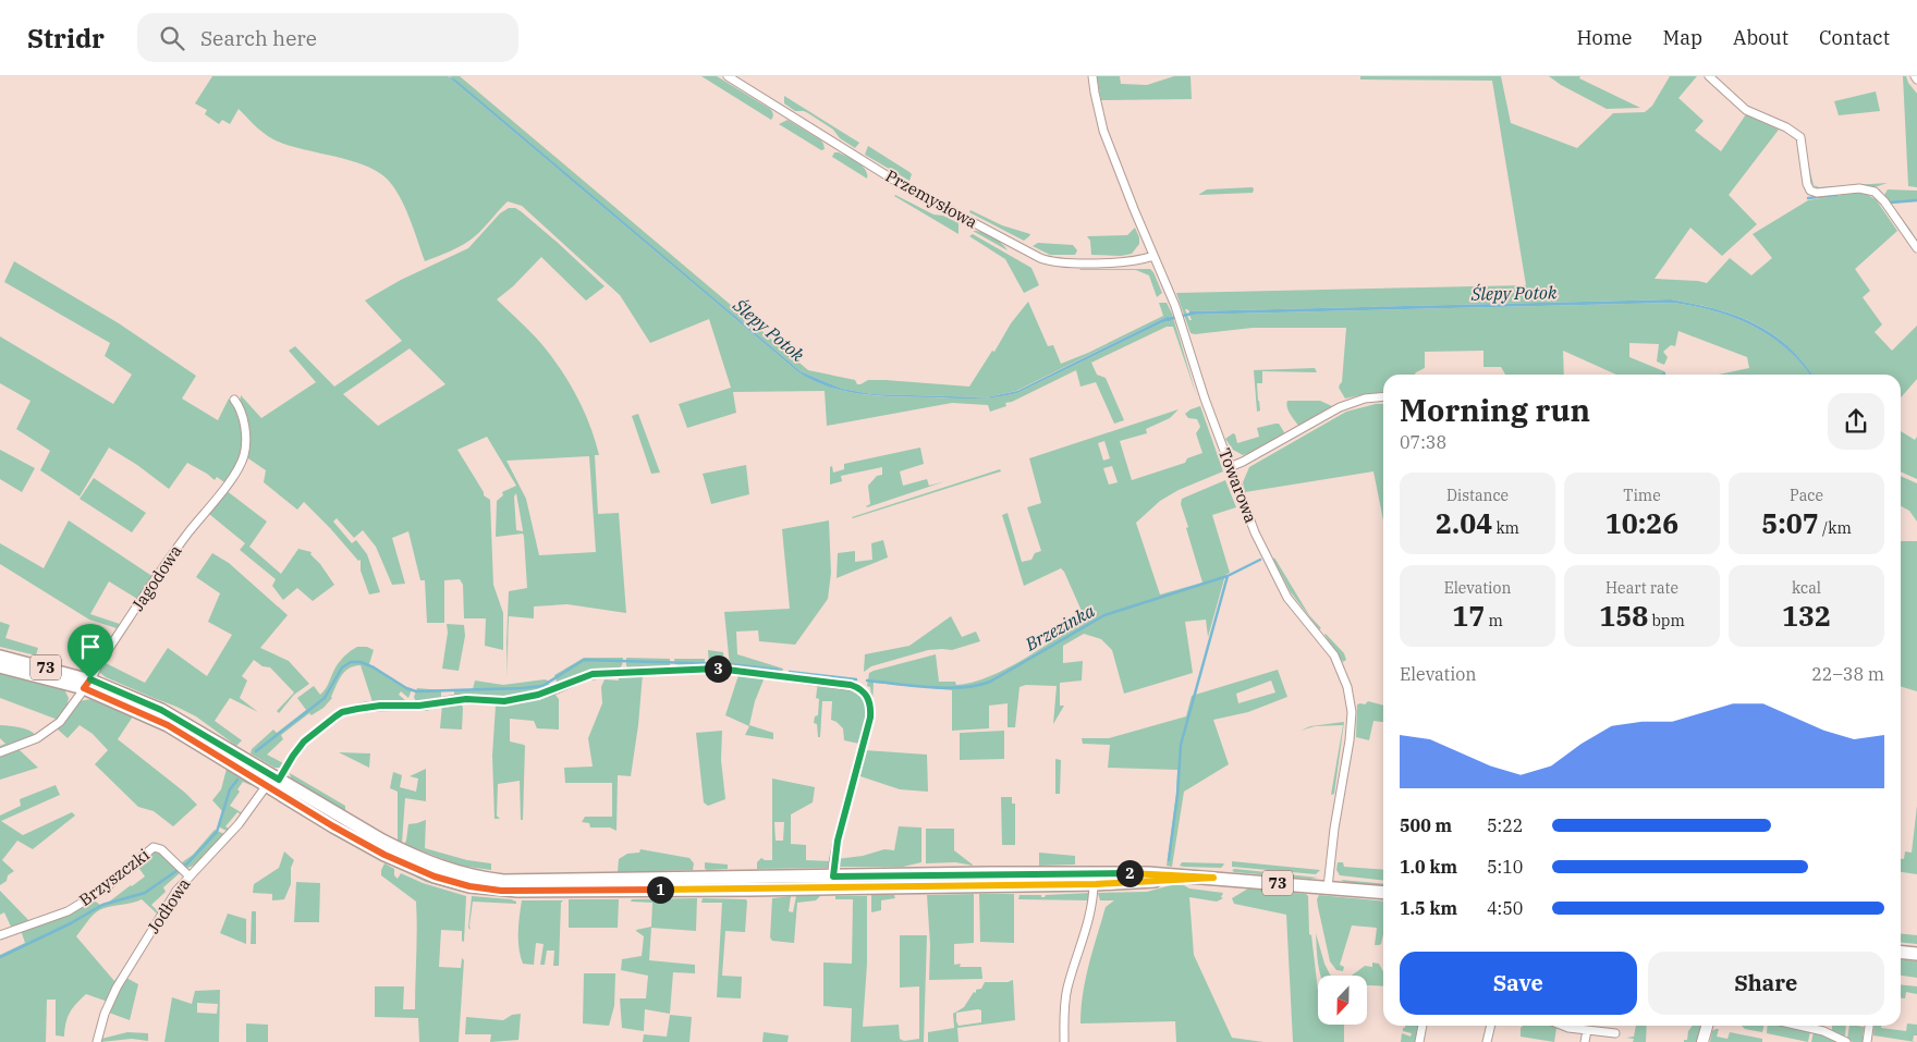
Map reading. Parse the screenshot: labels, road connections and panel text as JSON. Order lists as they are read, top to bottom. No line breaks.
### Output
{"streets":{"main road":["73"],"street":["Przemysłowa","Towarowa","Jagodowa","Brzyszczki","Jodłowa"]},"crossings":[["Przemysłowa","Towarowa"],["Towarowa","73"],["Jagodowa","73"],["73","Jodłowa"],["Brzyszczki","Jodłowa"]],"water":["Ślepy Potok","Brzezinka"],"north":"bottom","page":{"header":"Stridr","search":"Search here","nav":["Home","Map","About","Contact"],"heading":["Morning run","07:38"],"stats":[["Distance","2.04 km"],["Time","10:26"],["Pace","5:07 /km"],["Elevation","17 m"],["Heart rate","158 bpm"],["kcal","132"]],"chart":["Elevation","22–38 m"],"pins":["3","2","1"],"list":[{"name":"500 m","note":"5:22"},{"name":"1.0 km","note":"5:10"},{"name":"1.5 km","note":"4:50"}],"buttons":["Save","Share"]}}
